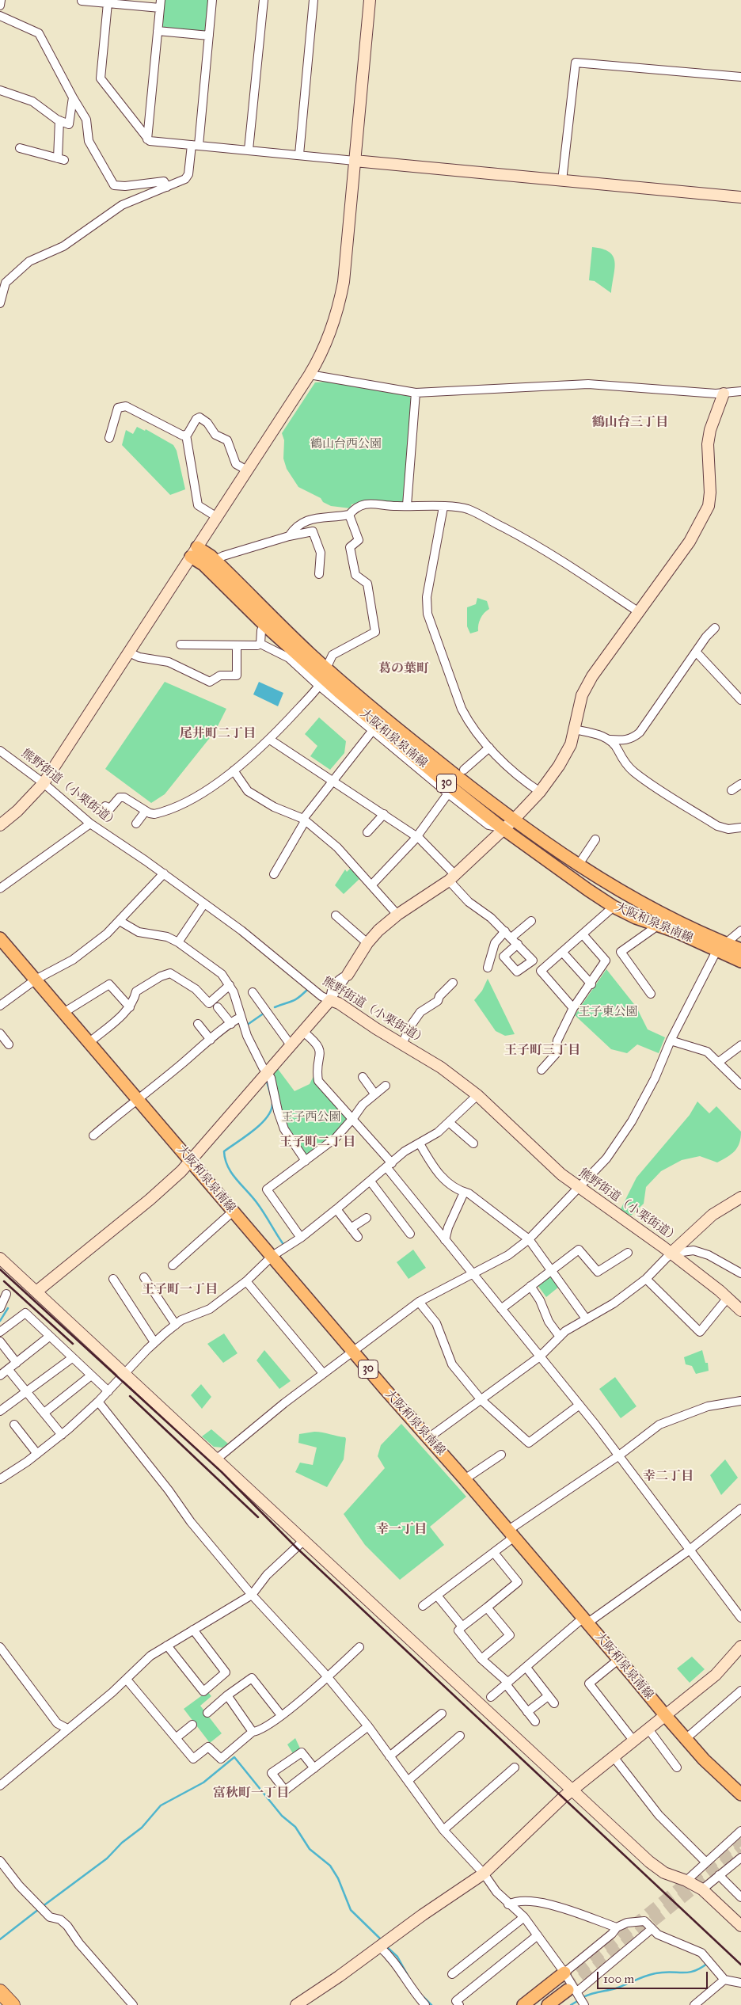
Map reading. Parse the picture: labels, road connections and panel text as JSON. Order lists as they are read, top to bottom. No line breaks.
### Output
{"streets":{"main road":["大阪和泉泉南線","30"],"street":["熊野街道（小栗街道）"]},"districts":["鶴山台三丁目","葛の葉町","尾井町二丁目","王子町三丁目","王子町二丁目","王子町一丁目","幸二丁目","幸一丁目","富秋町一丁目"],"parks":["鶴山台西公園","王子東公園","王子西公園"],"scale_bar":"100 m"}
